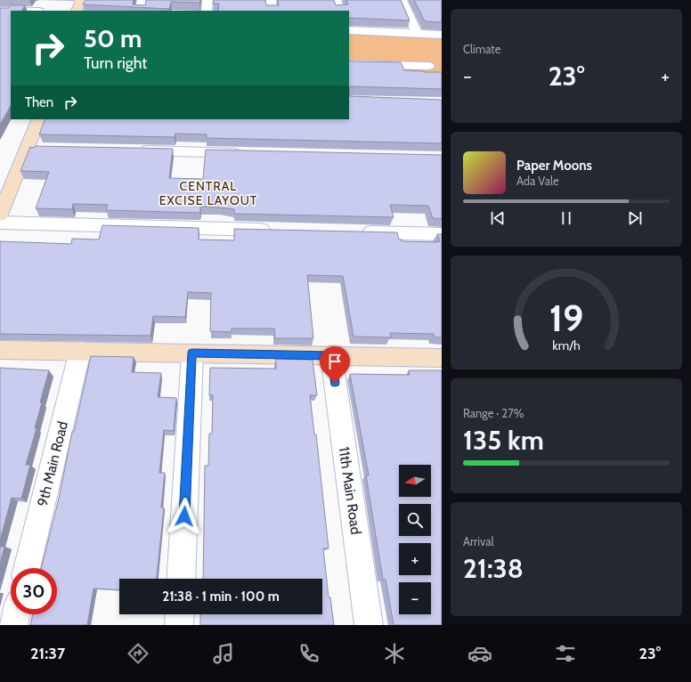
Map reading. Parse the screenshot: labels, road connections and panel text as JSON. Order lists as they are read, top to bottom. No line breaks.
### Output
{"streets":{"street":["9th Main Road","11th Main Road"]},"districts":["CENTRAL EXCISE LAYOUT"],"north":"left","page":{"tile":["Climate",["Range · 27%","135 km"],["Arrival","21:38"]],"turn":["50 m","Turn right"],"heat":["−","23°","+"],"then":"Then","song":["Paper Moons","Ada Vale"],"map_buttons":["+","−"],"limit":"30","trip":"21:38 · 1 min · 100 m","tabs":["21:37","23°"],"gauge":["19","km/h"]}}
